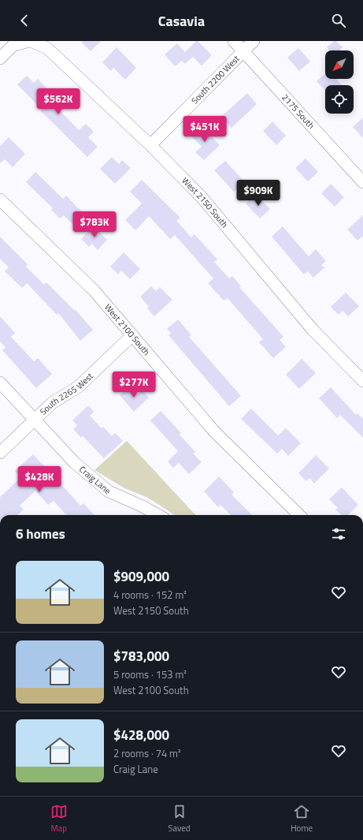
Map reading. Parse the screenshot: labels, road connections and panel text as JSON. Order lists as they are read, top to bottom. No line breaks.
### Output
{"streets":{"street":["South 2200 West","2175 South","West 2150 South","West 2100 South","South 2265 West","Craig Lane"]},"crossings":[["South 2200 West","2175 South"],["South 2200 West","West 2150 South"],["West 2100 South","South 2265 West"],["South 2265 West","Craig Lane"]],"north":"bottom left","page":{"header":"Casavia","price":["$562K","$451K","$909K","$783K","$277K","$428K"],"heading":"6 homes","list":[{"name":"$909,000","note":"4 rooms · 152 m² · West 2150 South"},{"name":"$783,000","note":"5 rooms · 153 m² · West 2100 South"},{"name":"$428,000","note":"2 rooms · 74 m² · Craig Lane"}],"tabs":["Map","Saved","Home"]}}
